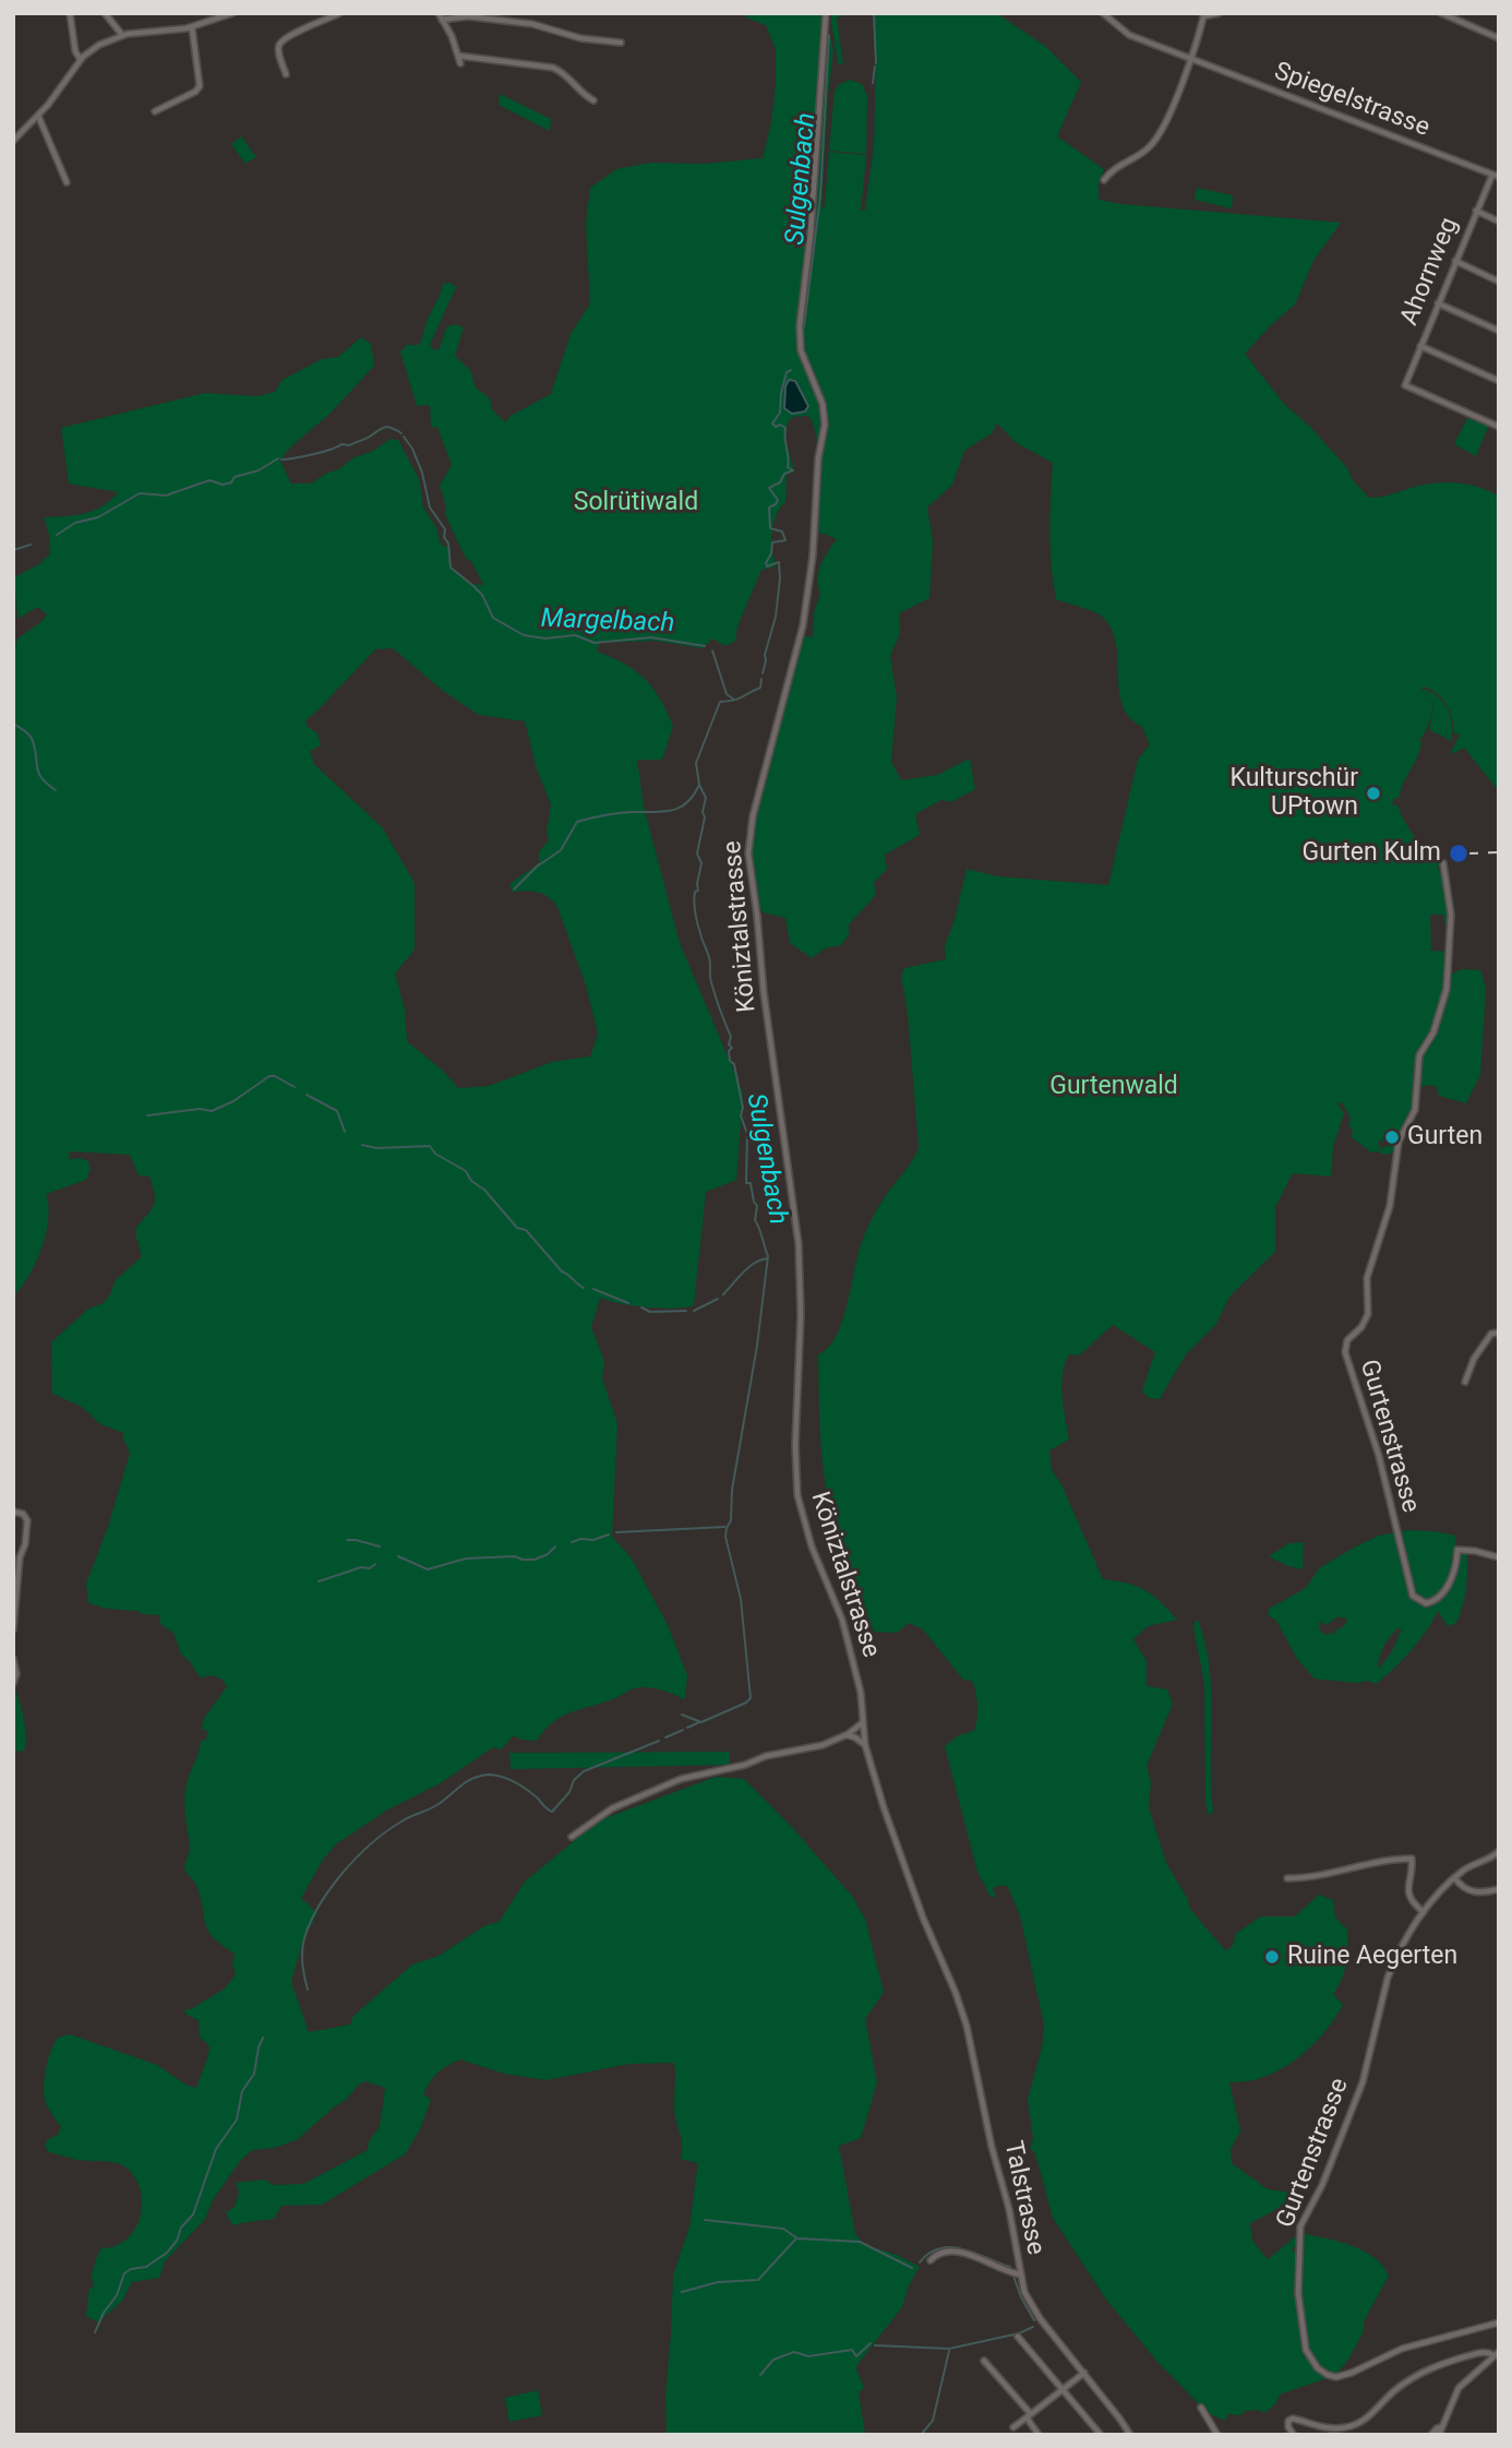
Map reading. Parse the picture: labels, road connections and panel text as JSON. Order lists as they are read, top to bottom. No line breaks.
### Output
{"streets":{"street":["Spiegelstrasse","Ahornweg","Köniztalstrasse","Gurtenstrasse","Talstrasse"]},"crossings":[["Spiegelstrasse","Ahornweg"],["Köniztalstrasse","Talstrasse"]],"water":["Sulgenbach","Margelbach"],"parks":["Solrütiwald","Gurtenwald"],"places":["Kulturschür UPtown","Gurten Kulm","Gurten","Ruine Aegerten"]}
